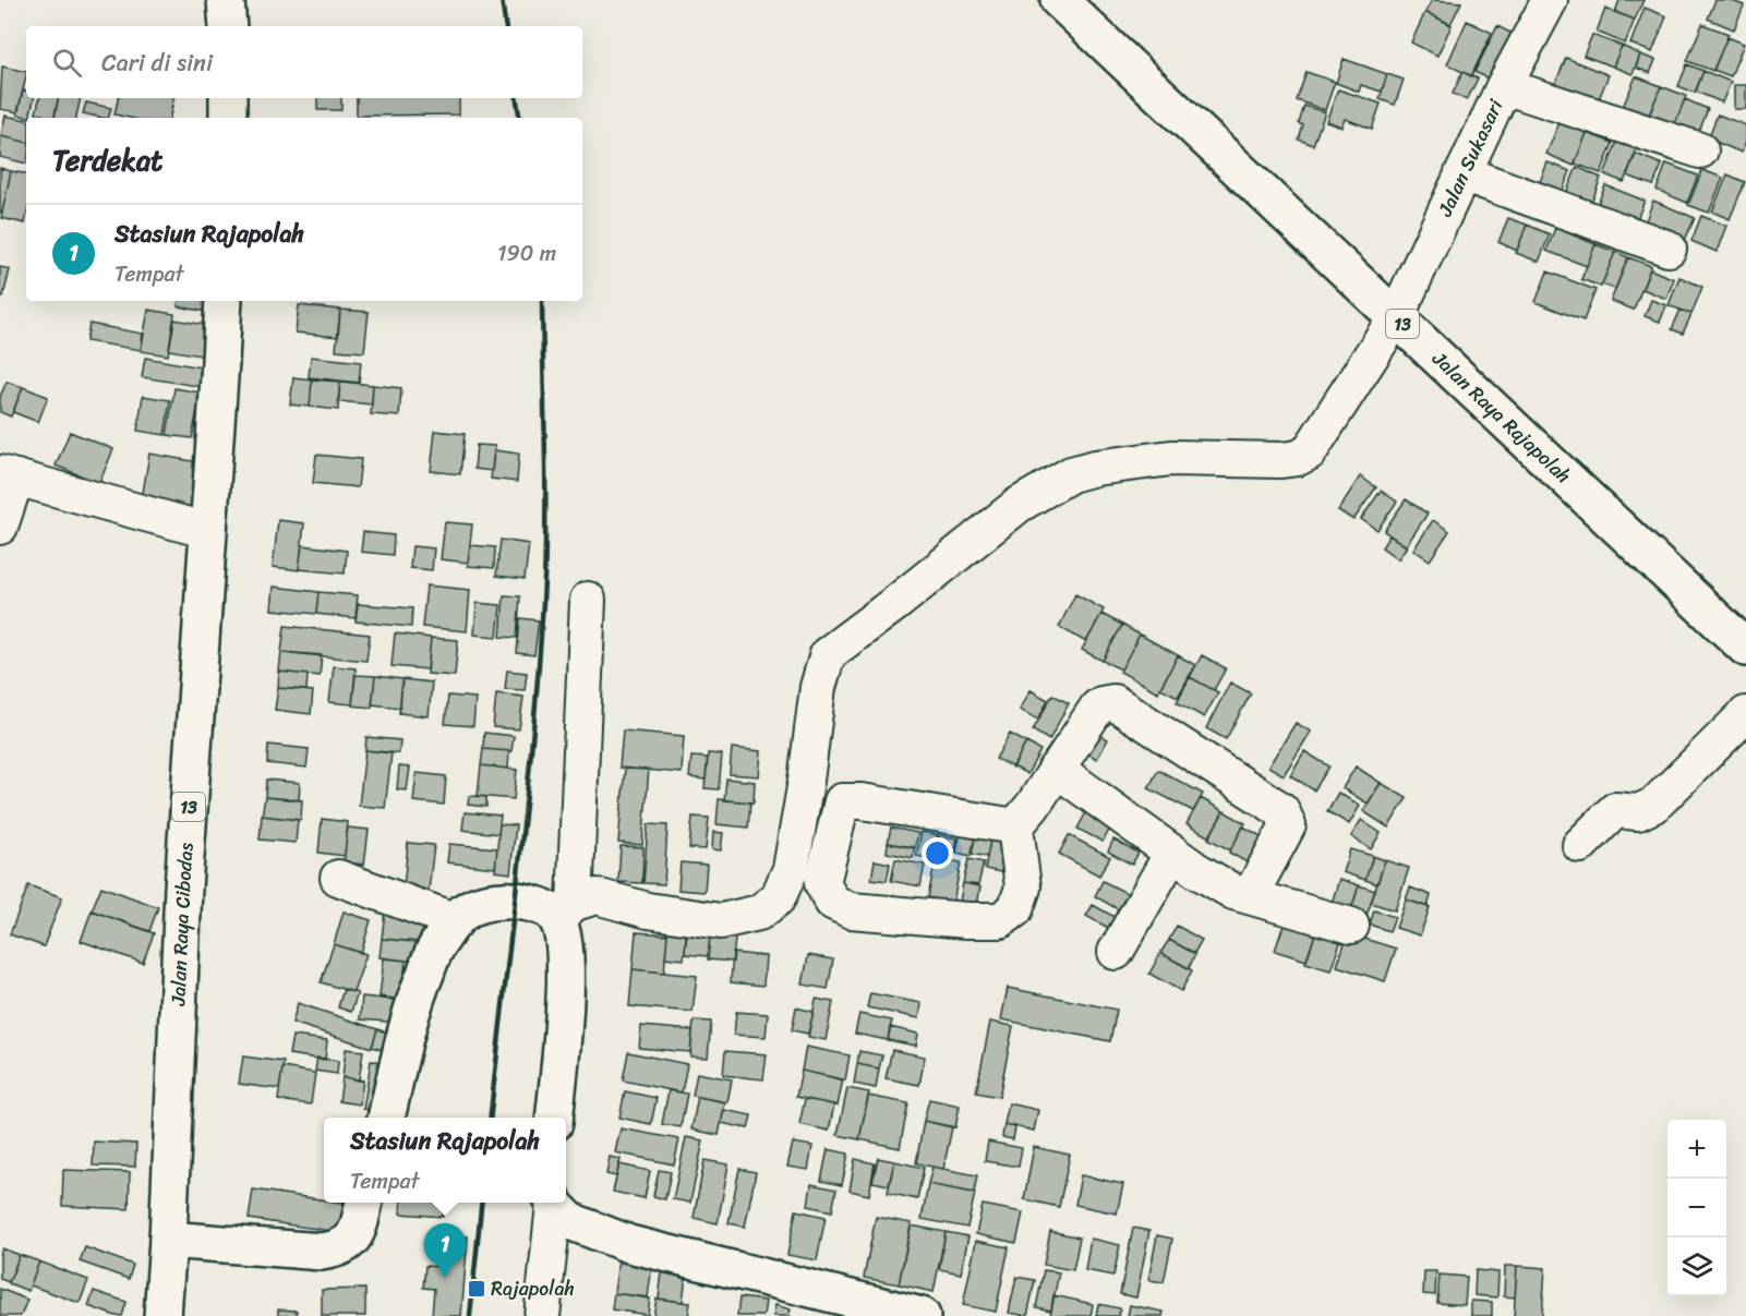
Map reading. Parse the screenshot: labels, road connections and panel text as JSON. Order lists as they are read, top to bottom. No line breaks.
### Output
{"streets":{"main road":["13","Jalan Raya Rajapolah","Jalan Raya Cibodas"],"street":["Jalan Sukasari"]},"crossings":[["Jalan Sukasari","Jalan Raya Rajapolah"]],"places":{"transit":["Rajapolah"]},"page":{"search":"Cari di sini","heading":"Terdekat","list":[{"mark":"1","name":"Stasiun Rajapolah","note":"Tempat","value":"190 m"}],"popup":["Stasiun Rajapolah","Tempat"],"map_buttons":["+","−"],"pins":"1"}}
